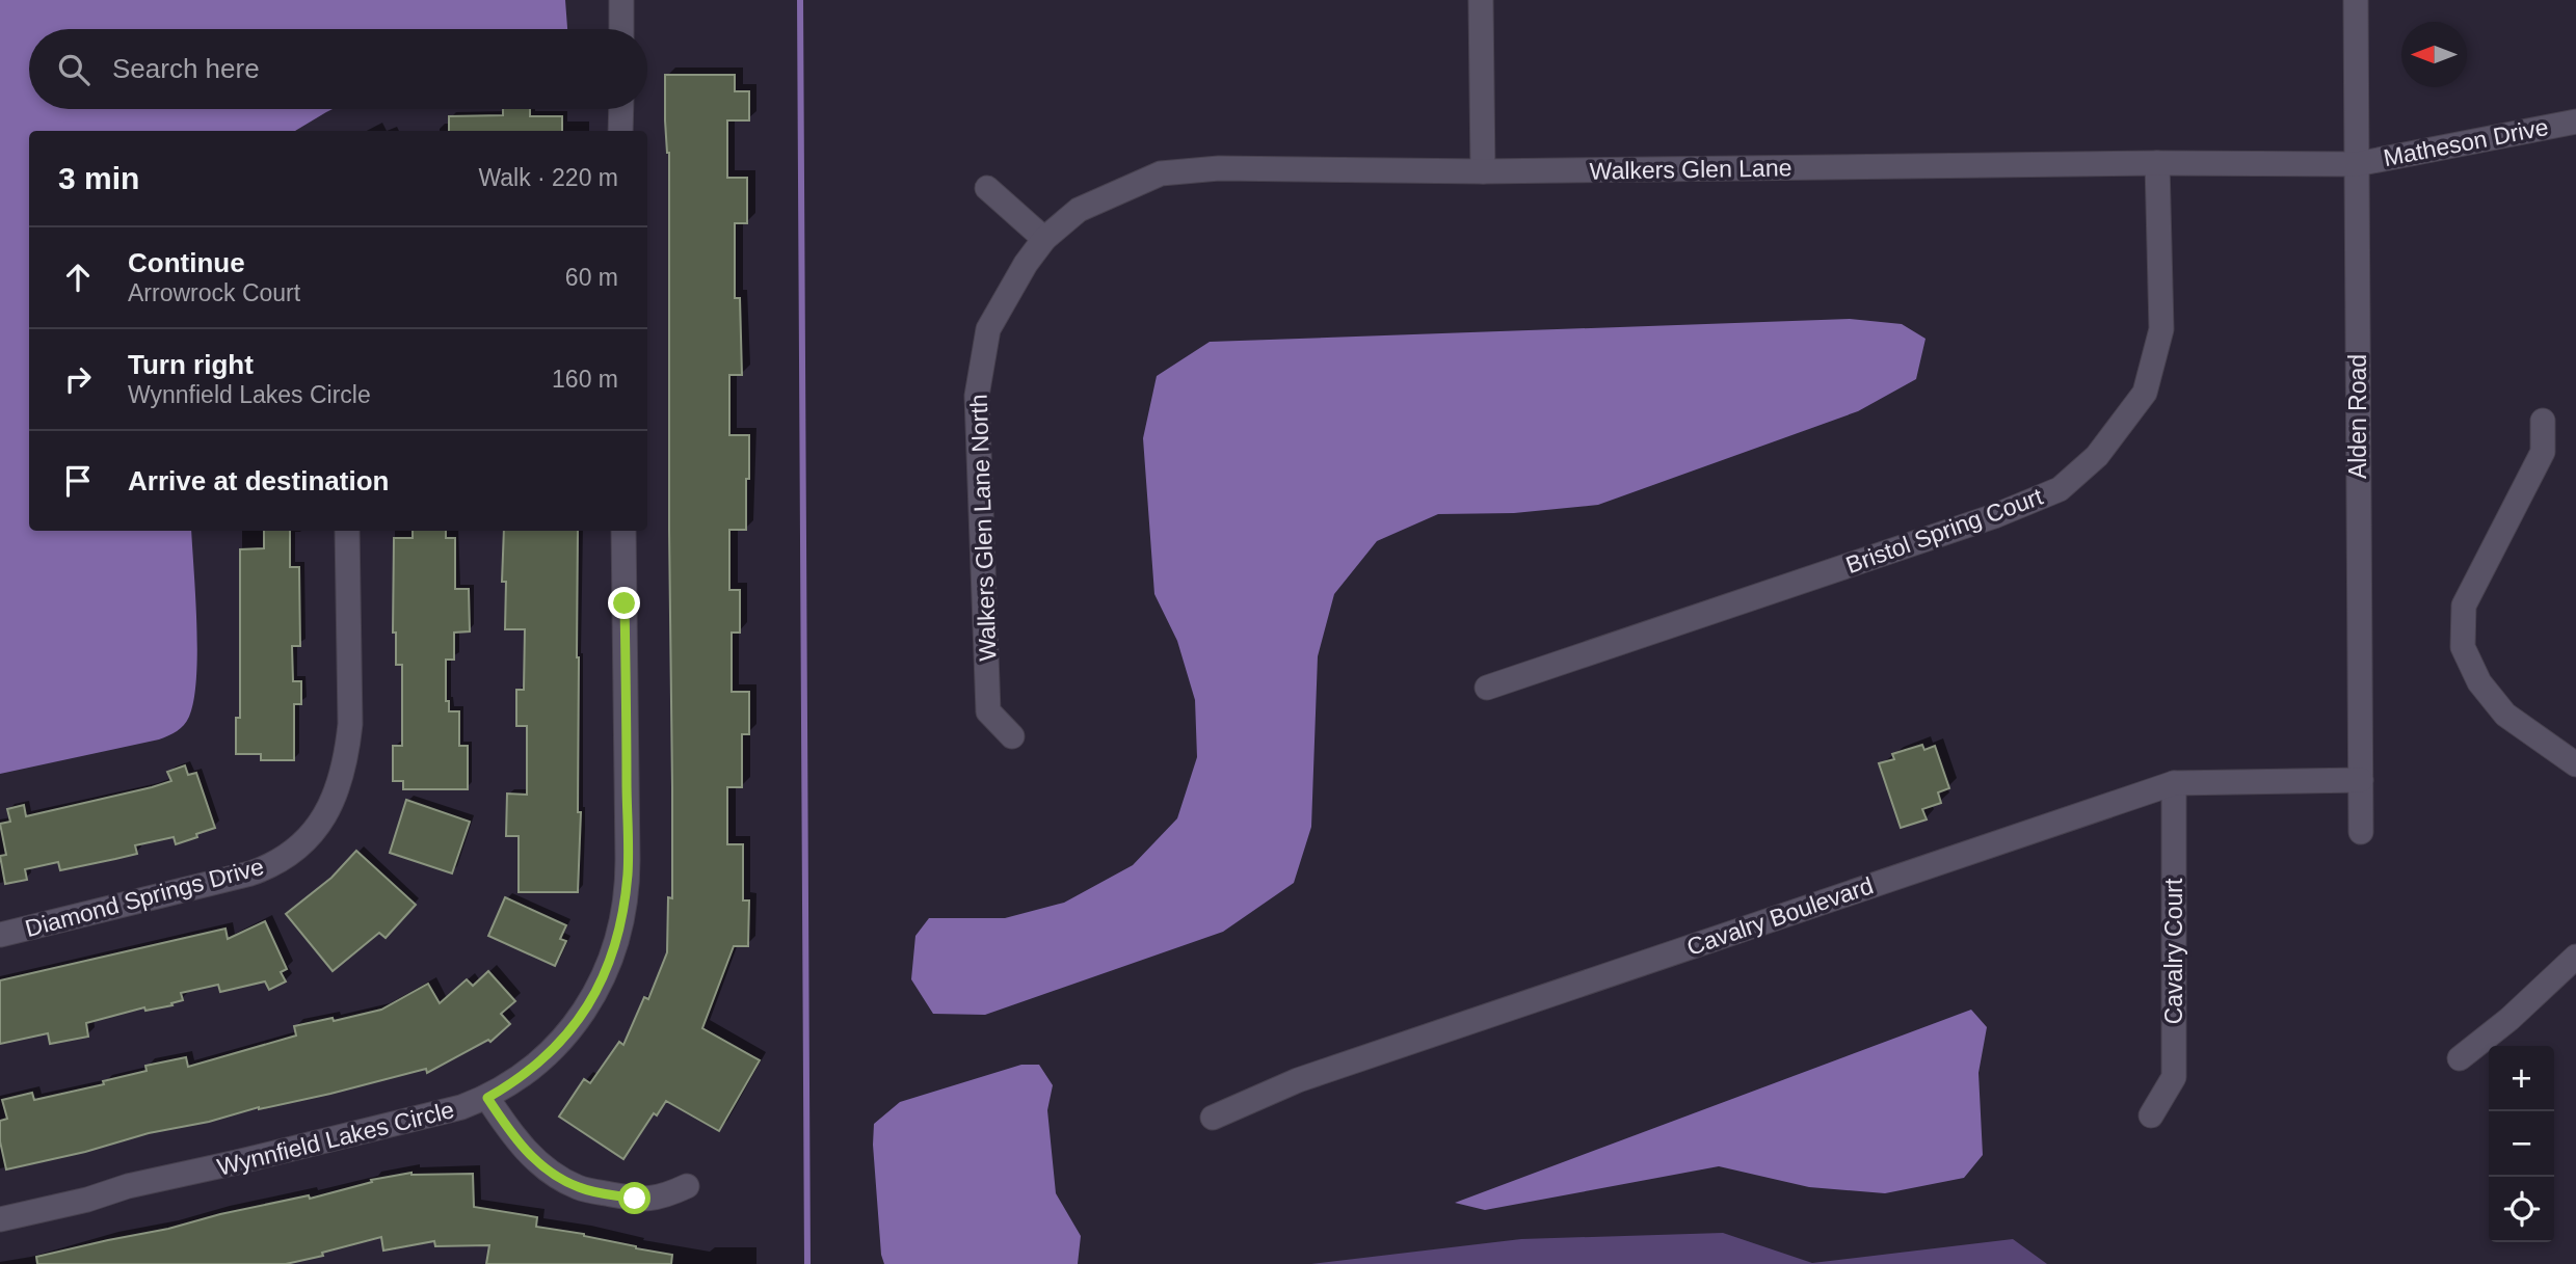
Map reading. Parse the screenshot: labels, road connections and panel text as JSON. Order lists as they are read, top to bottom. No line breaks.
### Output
{"streets":{"street":["Matheson Drive","Walkers Glen Lane","Alden Road","Walkers Glen Lane North","Bristol Spring Court","Diamond Springs Drive","Cavalry Boulevard","Cavalry Court","Wynnfield Lakes Circle"]},"crossings":[["Matheson Drive","Walkers Glen Lane"],["Matheson Drive","Alden Road"],["Walkers Glen Lane","Alden Road"],["Walkers Glen Lane","Walkers Glen Lane North"],["Walkers Glen Lane","Bristol Spring Court"],["Alden Road","Cavalry Boulevard"],["Cavalry Boulevard","Cavalry Court"]],"north":"left","page":{"search":"Search here","heading":["3 min","Walk · 220 m"],"list":[["Continue","Arrowrock Court","60 m"],["Turn right","Wynnfield Lakes Circle","160 m"],"Arrive at destination"],"map_buttons":["+","−"]}}
